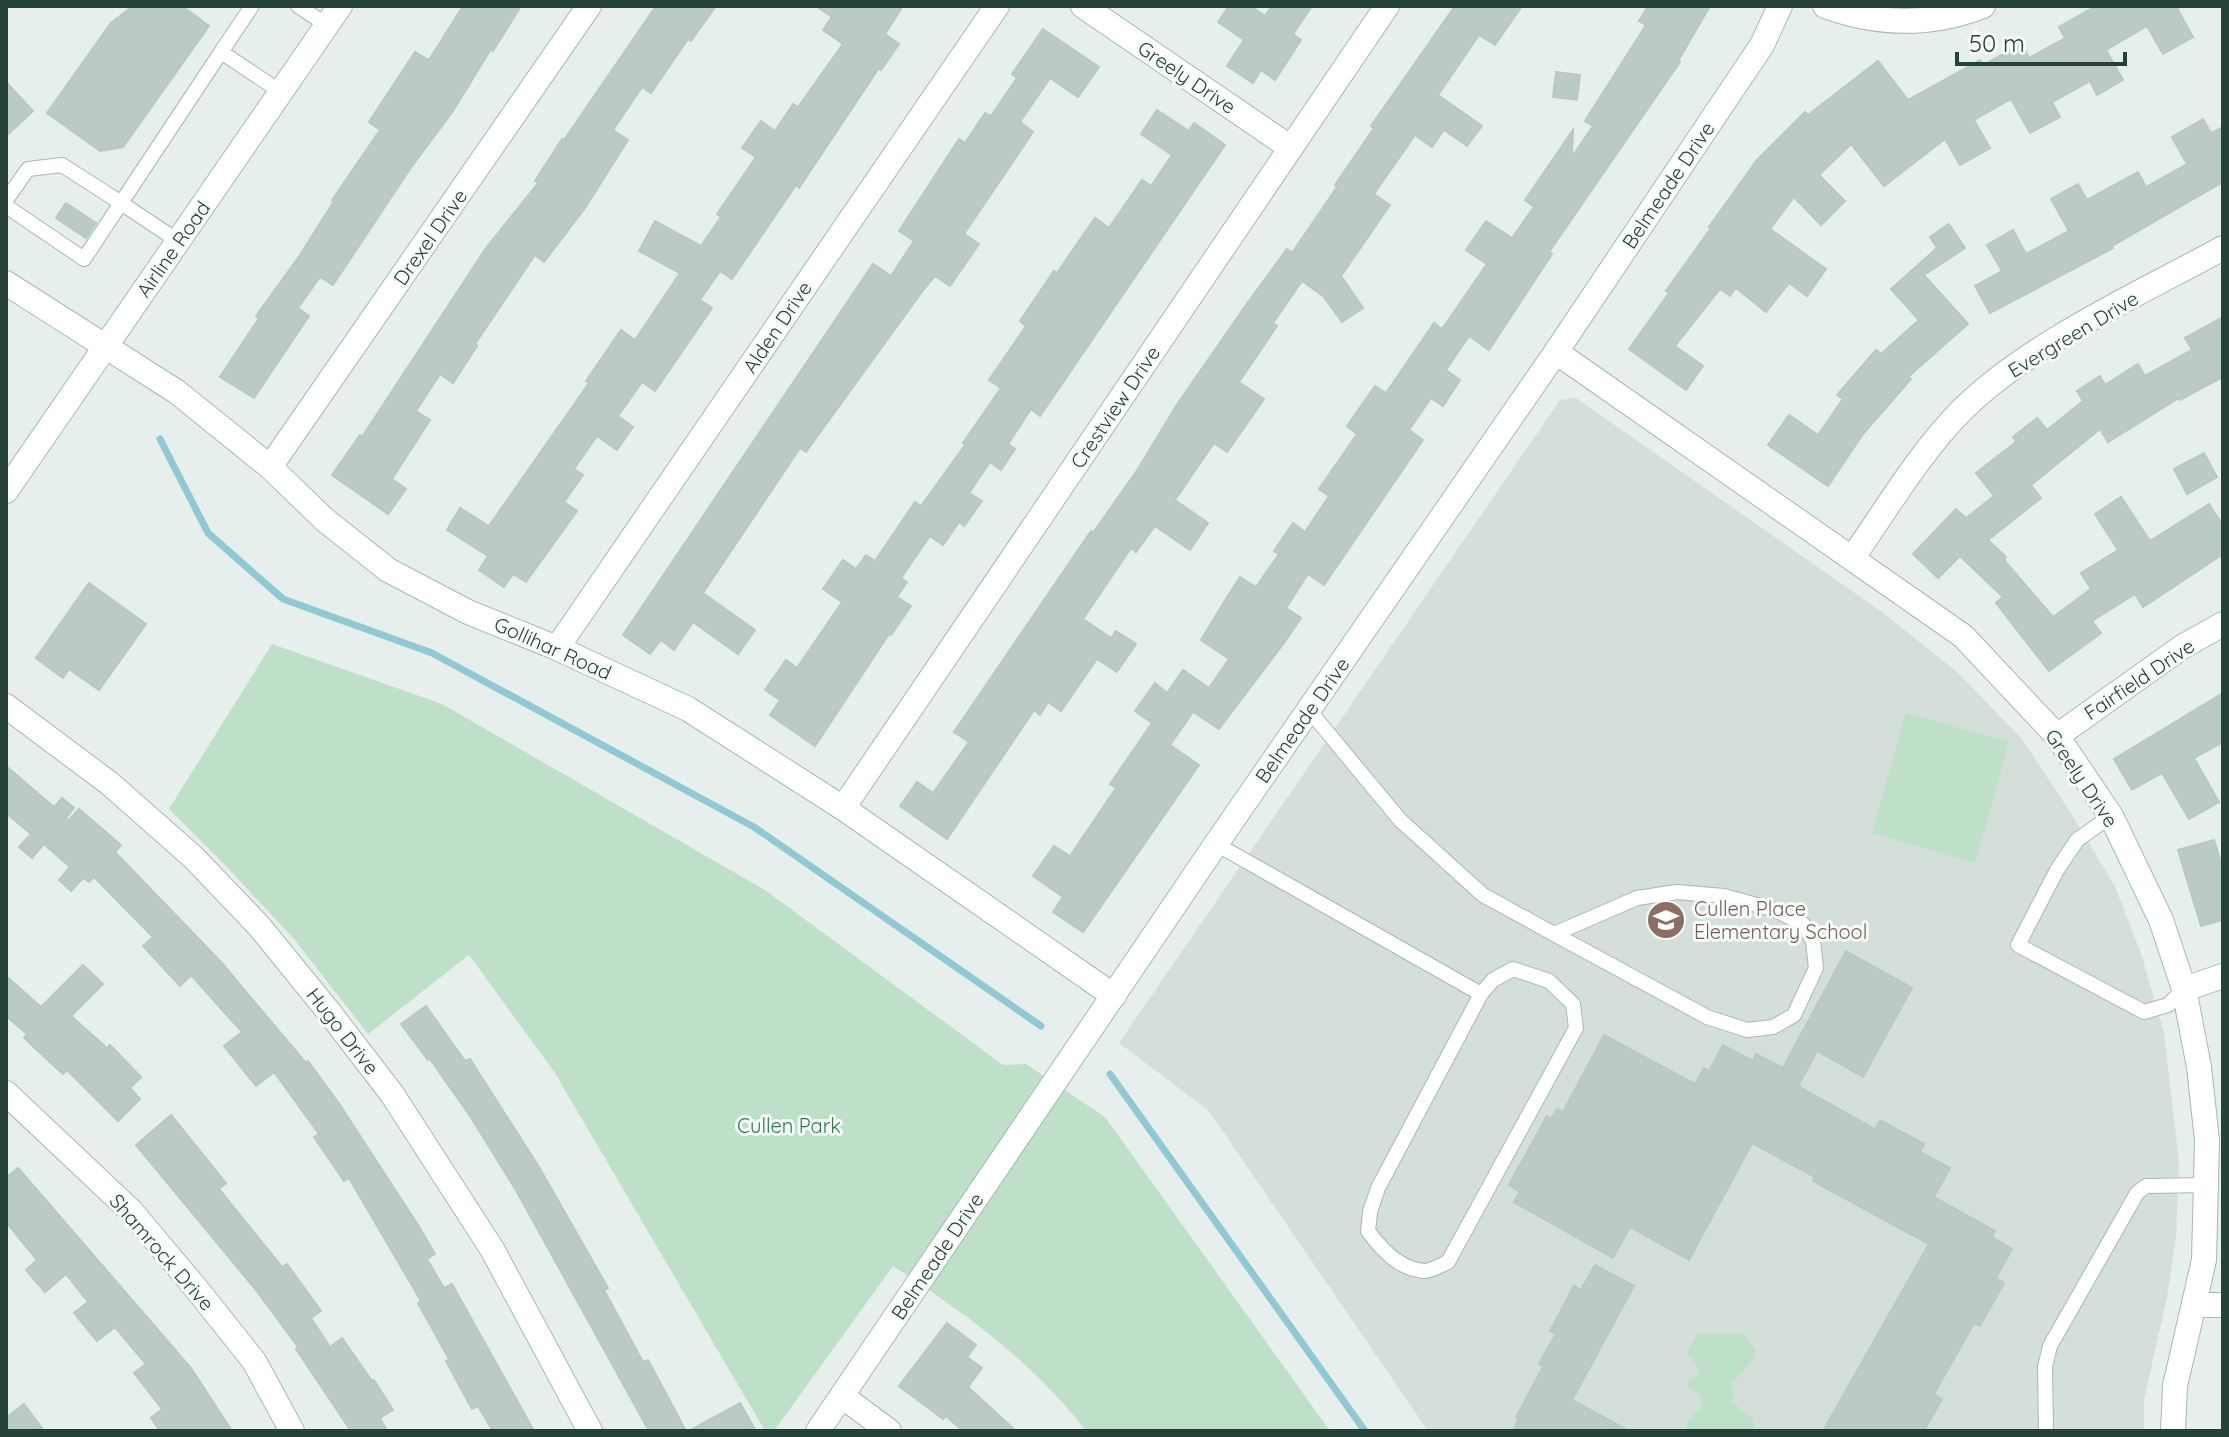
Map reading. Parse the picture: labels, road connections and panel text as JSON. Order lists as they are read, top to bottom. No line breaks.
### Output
{"streets":{"street":["Greely Drive","Belmeade Drive","Drexel Drive","Airline Road","Alden Drive","Evergreen Drive","Crestview Drive","Gollihar Road","Fairfield Drive","Hugo Drive","Shamrock Drive"]},"crossings":[["Greely Drive","Belmeade Drive"],["Greely Drive","Evergreen Drive"],["Greely Drive","Crestview Drive"],["Greely Drive","Fairfield Drive"],["Belmeade Drive","Gollihar Road"],["Drexel Drive","Gollihar Road"],["Airline Road","Gollihar Road"],["Alden Drive","Gollihar Road"],["Crestview Drive","Gollihar Road"]],"parks":["Cullen Park"],"places":{"school or university":["Cullen Place Elementary School"]},"scale_bar":"50 m"}
